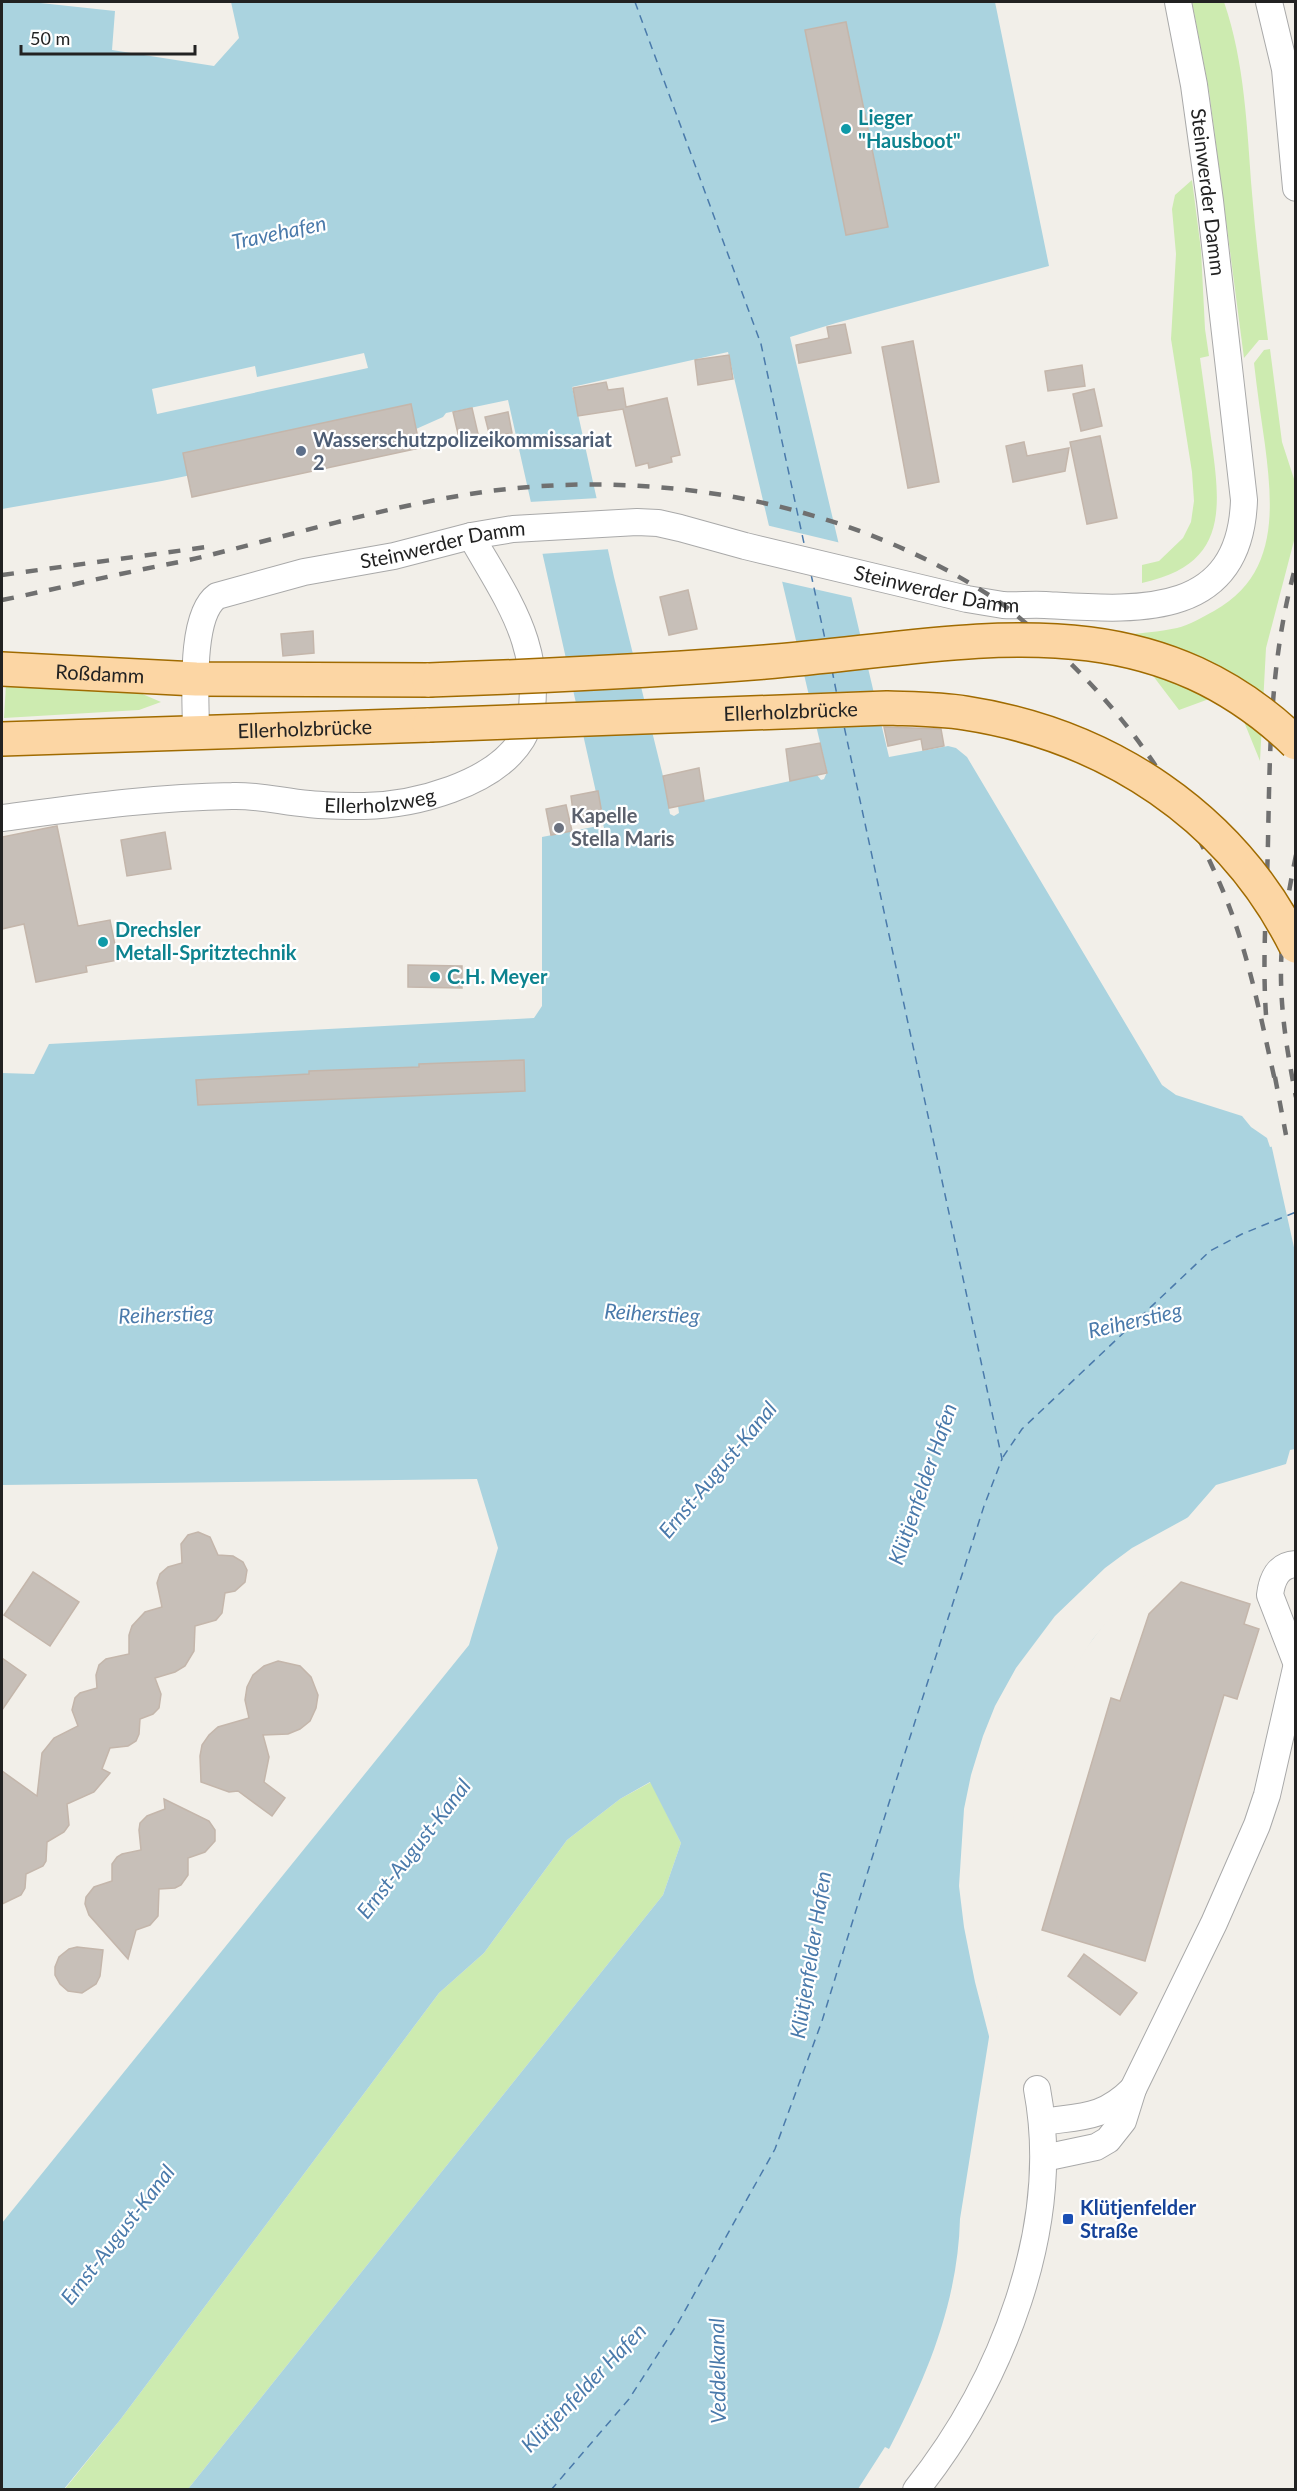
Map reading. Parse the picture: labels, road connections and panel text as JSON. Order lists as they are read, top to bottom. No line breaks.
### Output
{"streets":{"main road":["Roßdamm","Ellerholzbrücke"],"street":["Steinwerder Damm","Ellerholzweg"]},"crossings":[["Steinwerder Damm","Roßdamm"],["Steinwerder Damm","Ellerholzbrücke"],["Steinwerder Damm","Ellerholzweg"]],"water":["Travehafen","Reiherstieg","Ernst-August-Kanal","Klütjenfelder Hafen","Veddelkanal"],"places":{"other":["Lieger \"Hausboot\"","Wasserschutzpolizeikommissariat 2","Kapelle Stella Maris","Drechsler Metall-Spritztechnik","C.H. Meyer"],"transit":["Klütjenfelder Straße"]},"scale_bar":"50 m"}
